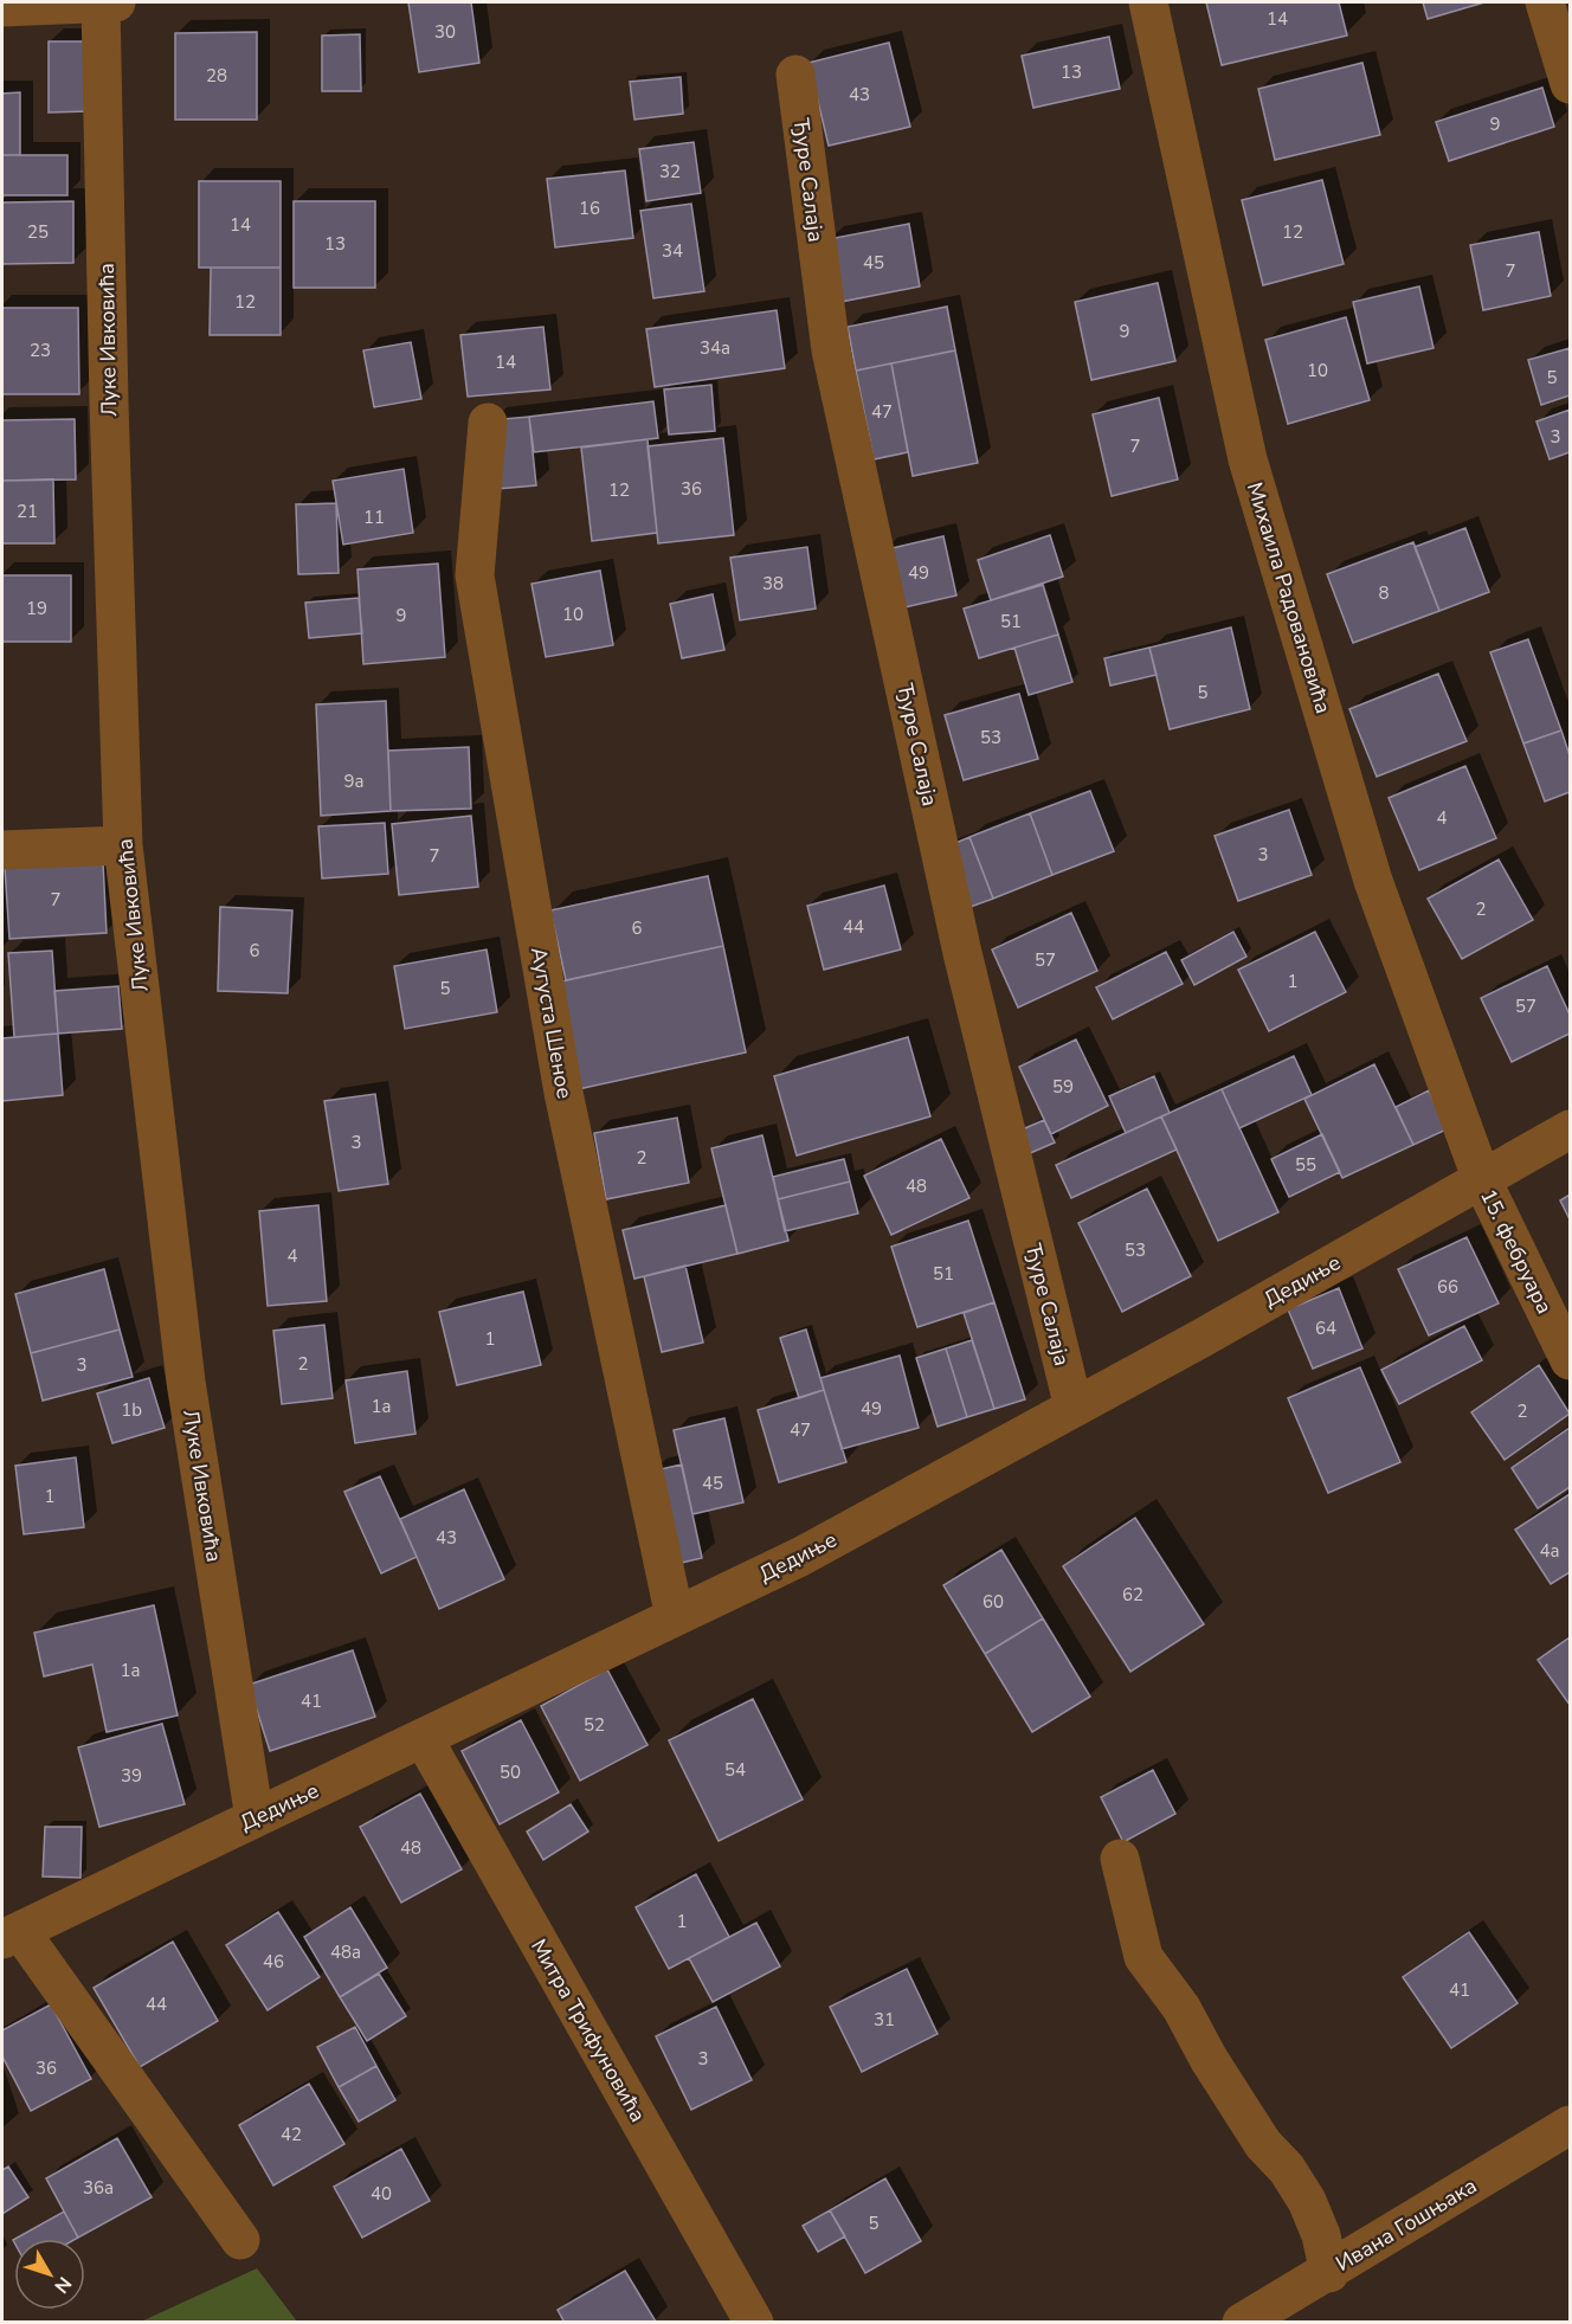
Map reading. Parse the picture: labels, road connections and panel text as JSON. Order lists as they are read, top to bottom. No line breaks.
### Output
{"streets":{"street":["Ђуре Салаја","Луке Ивковића","Михаила Радовановића","Аугуста Шеное","15. фебруара","Дедиње","Митра Трифуновића","Ивана Гошњака"]},"crossings":[["Ђуре Салаја","Дедиње"],["Луке Ивковића","Дедиње"],["Михаила Радовановића","15. фебруара"],["Михаила Радовановића","Дедиње"],["Аугуста Шеное","Дедиње"],["15. фебруара","Дедиње"],["Дедиње","Митра Трифуновића"]],"house_numbers":["14","30","13","28","43","9","32","16","14","25","12","13","34","45","7","12","9","34a","23","14","10","5","47","3","7","36","12","21","11","49","38","8","19","10","9","51","5","53","9a","4","3","7","7","2","44","6","6","57","1","5","57","59","3","2","55","48","53","4","51","66","64","1","2","3","1a","49","1b","2","47","45","1","43","4a","62","60","1a","41","52","54","50","39","48","1","48a","46","41","44","31","3","36","42","36a","40","5"],"north":"bottom right"}
